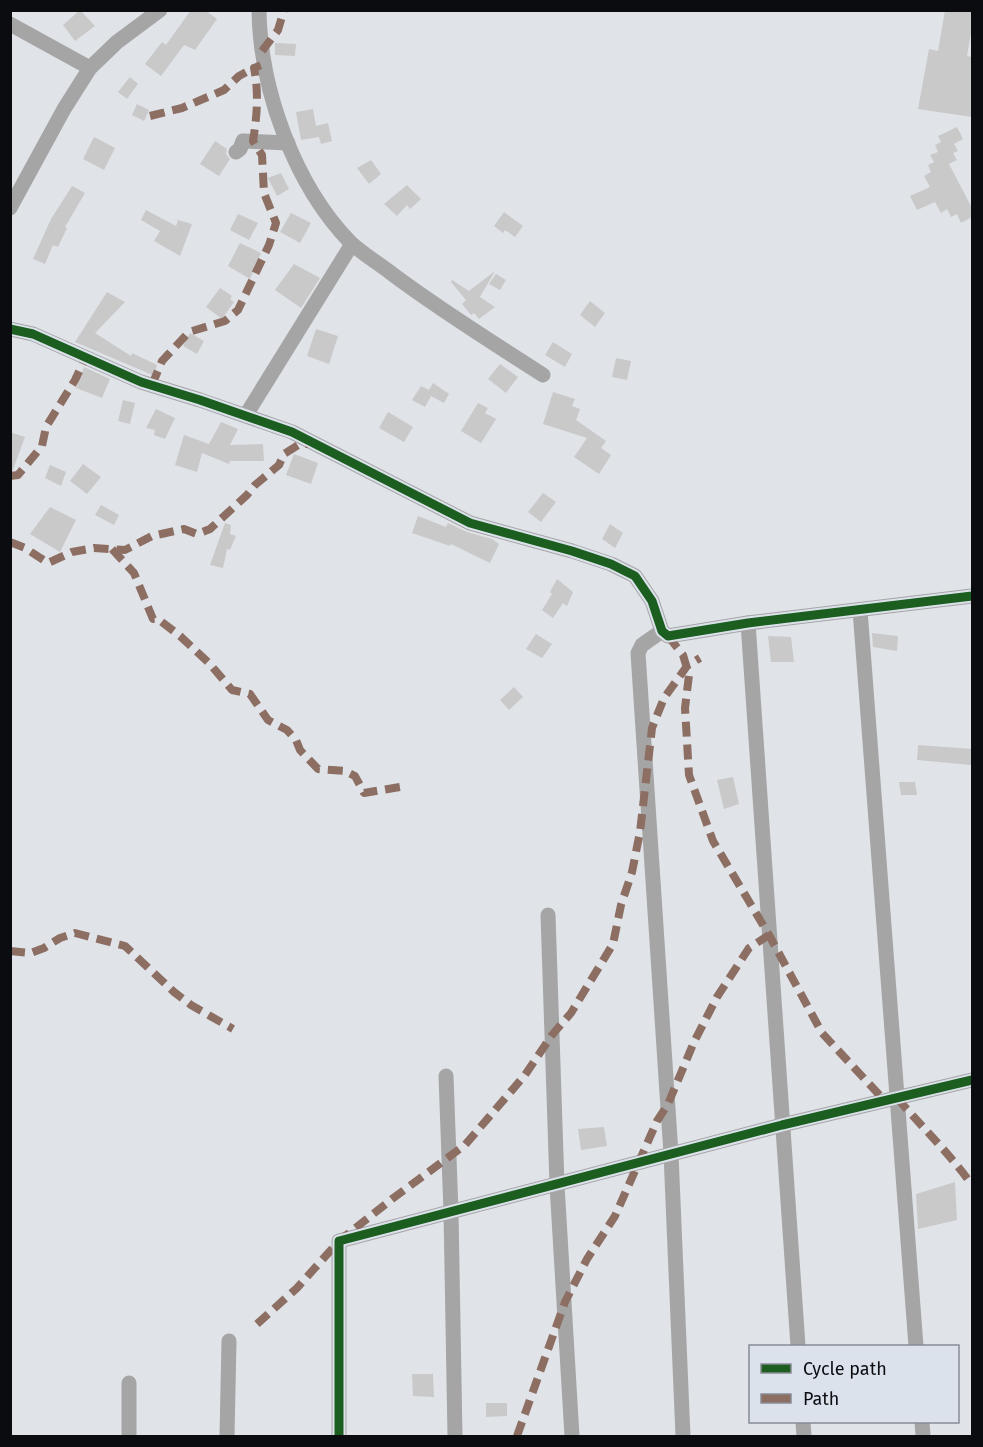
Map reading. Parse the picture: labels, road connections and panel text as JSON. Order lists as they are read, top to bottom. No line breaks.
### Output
{"legend":["Cycle path","Path"]}
